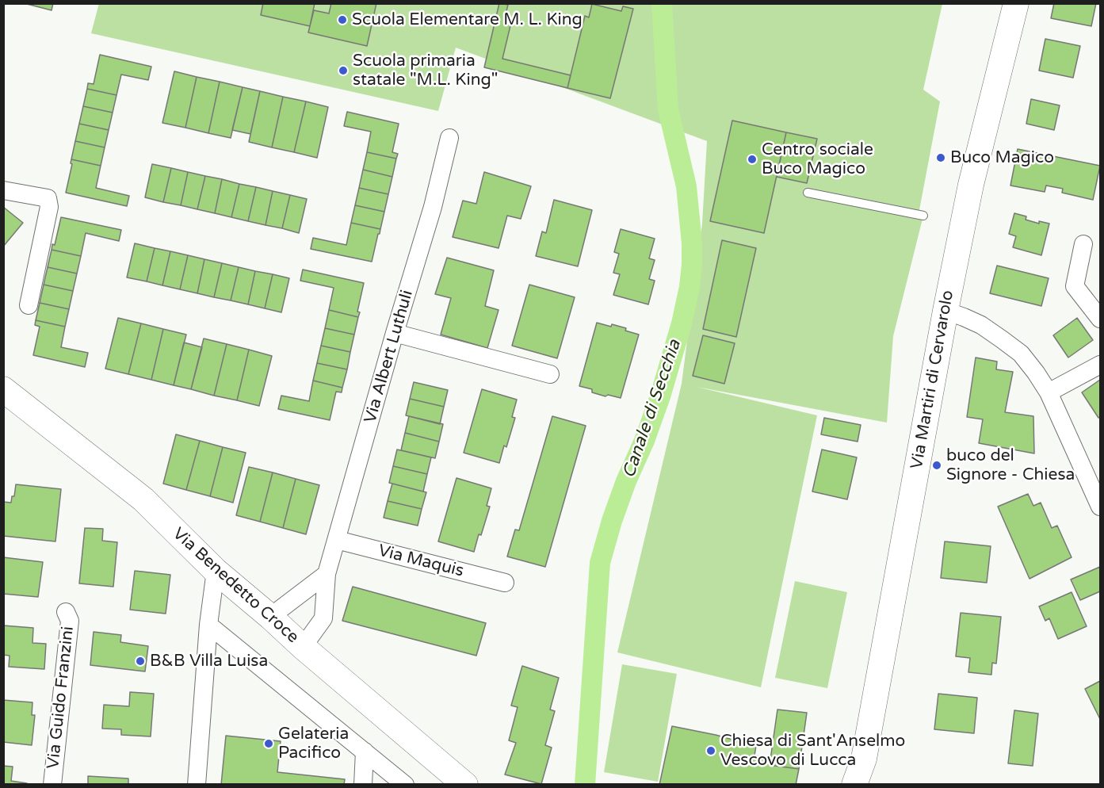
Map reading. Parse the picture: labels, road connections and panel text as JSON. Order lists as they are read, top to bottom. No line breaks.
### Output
{"streets":{"main road":["Via Martiri di Cervarolo","Via Benedetto Croce"],"street":["Via Albert Luthuli","Via Maquis","Via Guido Franzini"]},"crossings":[["Via Albert Luthuli","Via Maquis"],["Via Albert Luthuli","Via Benedetto Croce"]],"water":["Canale di Secchia"],"places":["Scuola Elementare M. L. King","Scuola primaria statale \"M.L. King\"","Buco Magico","Centro sociale Buco Magico","buco del Signore - Chiesa","B&B Villa Luisa","Gelateria Pacifico","Chiesa di Sant'Anselmo Vescovo di Lucca"]}
